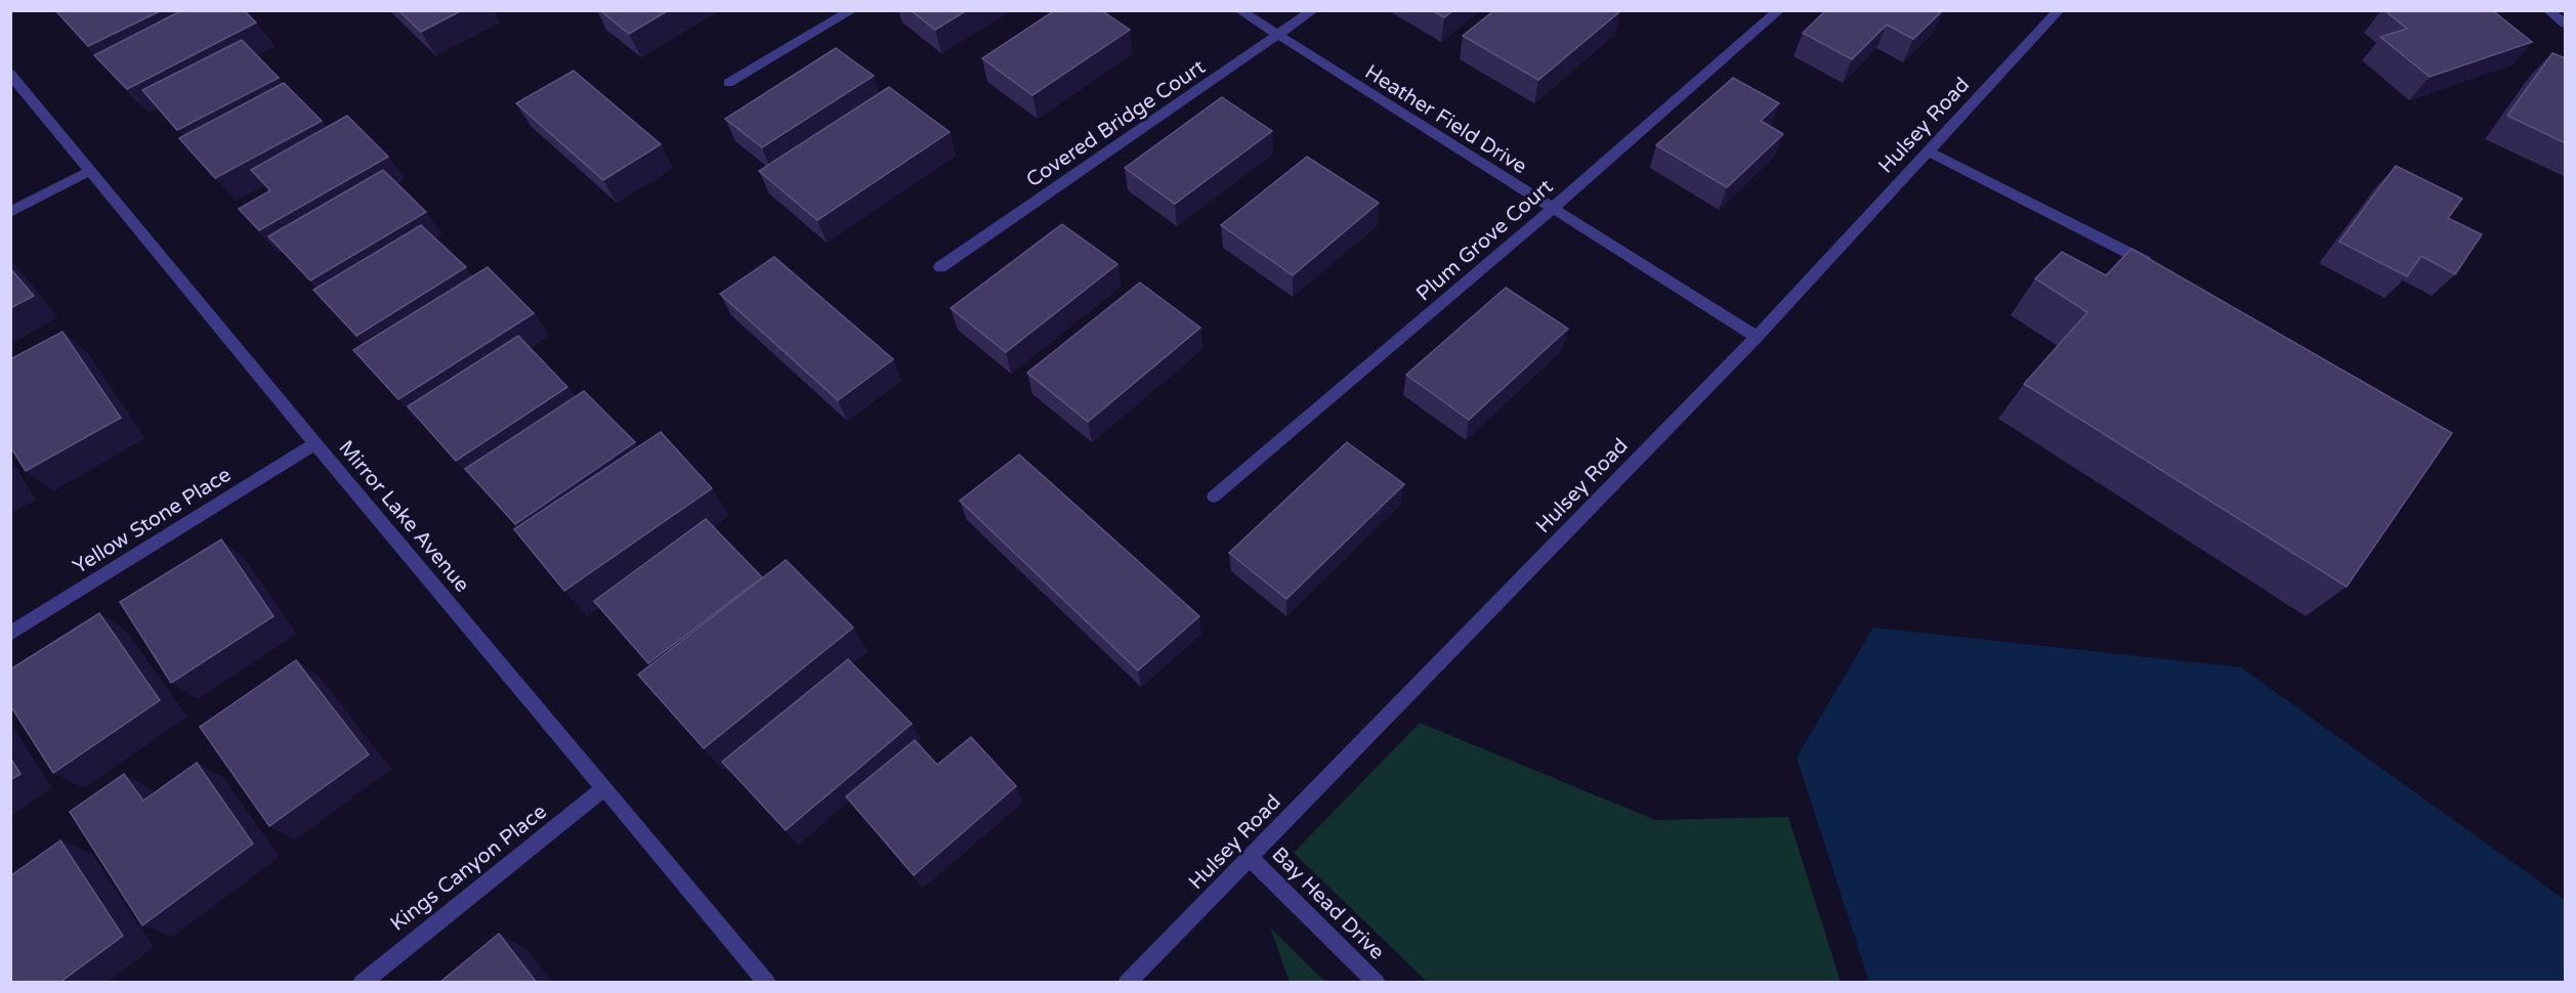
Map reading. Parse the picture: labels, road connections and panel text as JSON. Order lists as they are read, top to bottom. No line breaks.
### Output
{"streets":{"street":["Heather Field Drive","Covered Bridge Court","Hulsey Road","Plum Grove Court","Mirror Lake Avenue","Yellow Stone Place","Kings Canyon Place","Bay Head Drive"]},"crossings":[["Heather Field Drive","Covered Bridge Court"],["Heather Field Drive","Hulsey Road"],["Heather Field Drive","Plum Grove Court"],["Hulsey Road","Bay Head Drive"],["Mirror Lake Avenue","Yellow Stone Place"],["Mirror Lake Avenue","Kings Canyon Place"]]}
